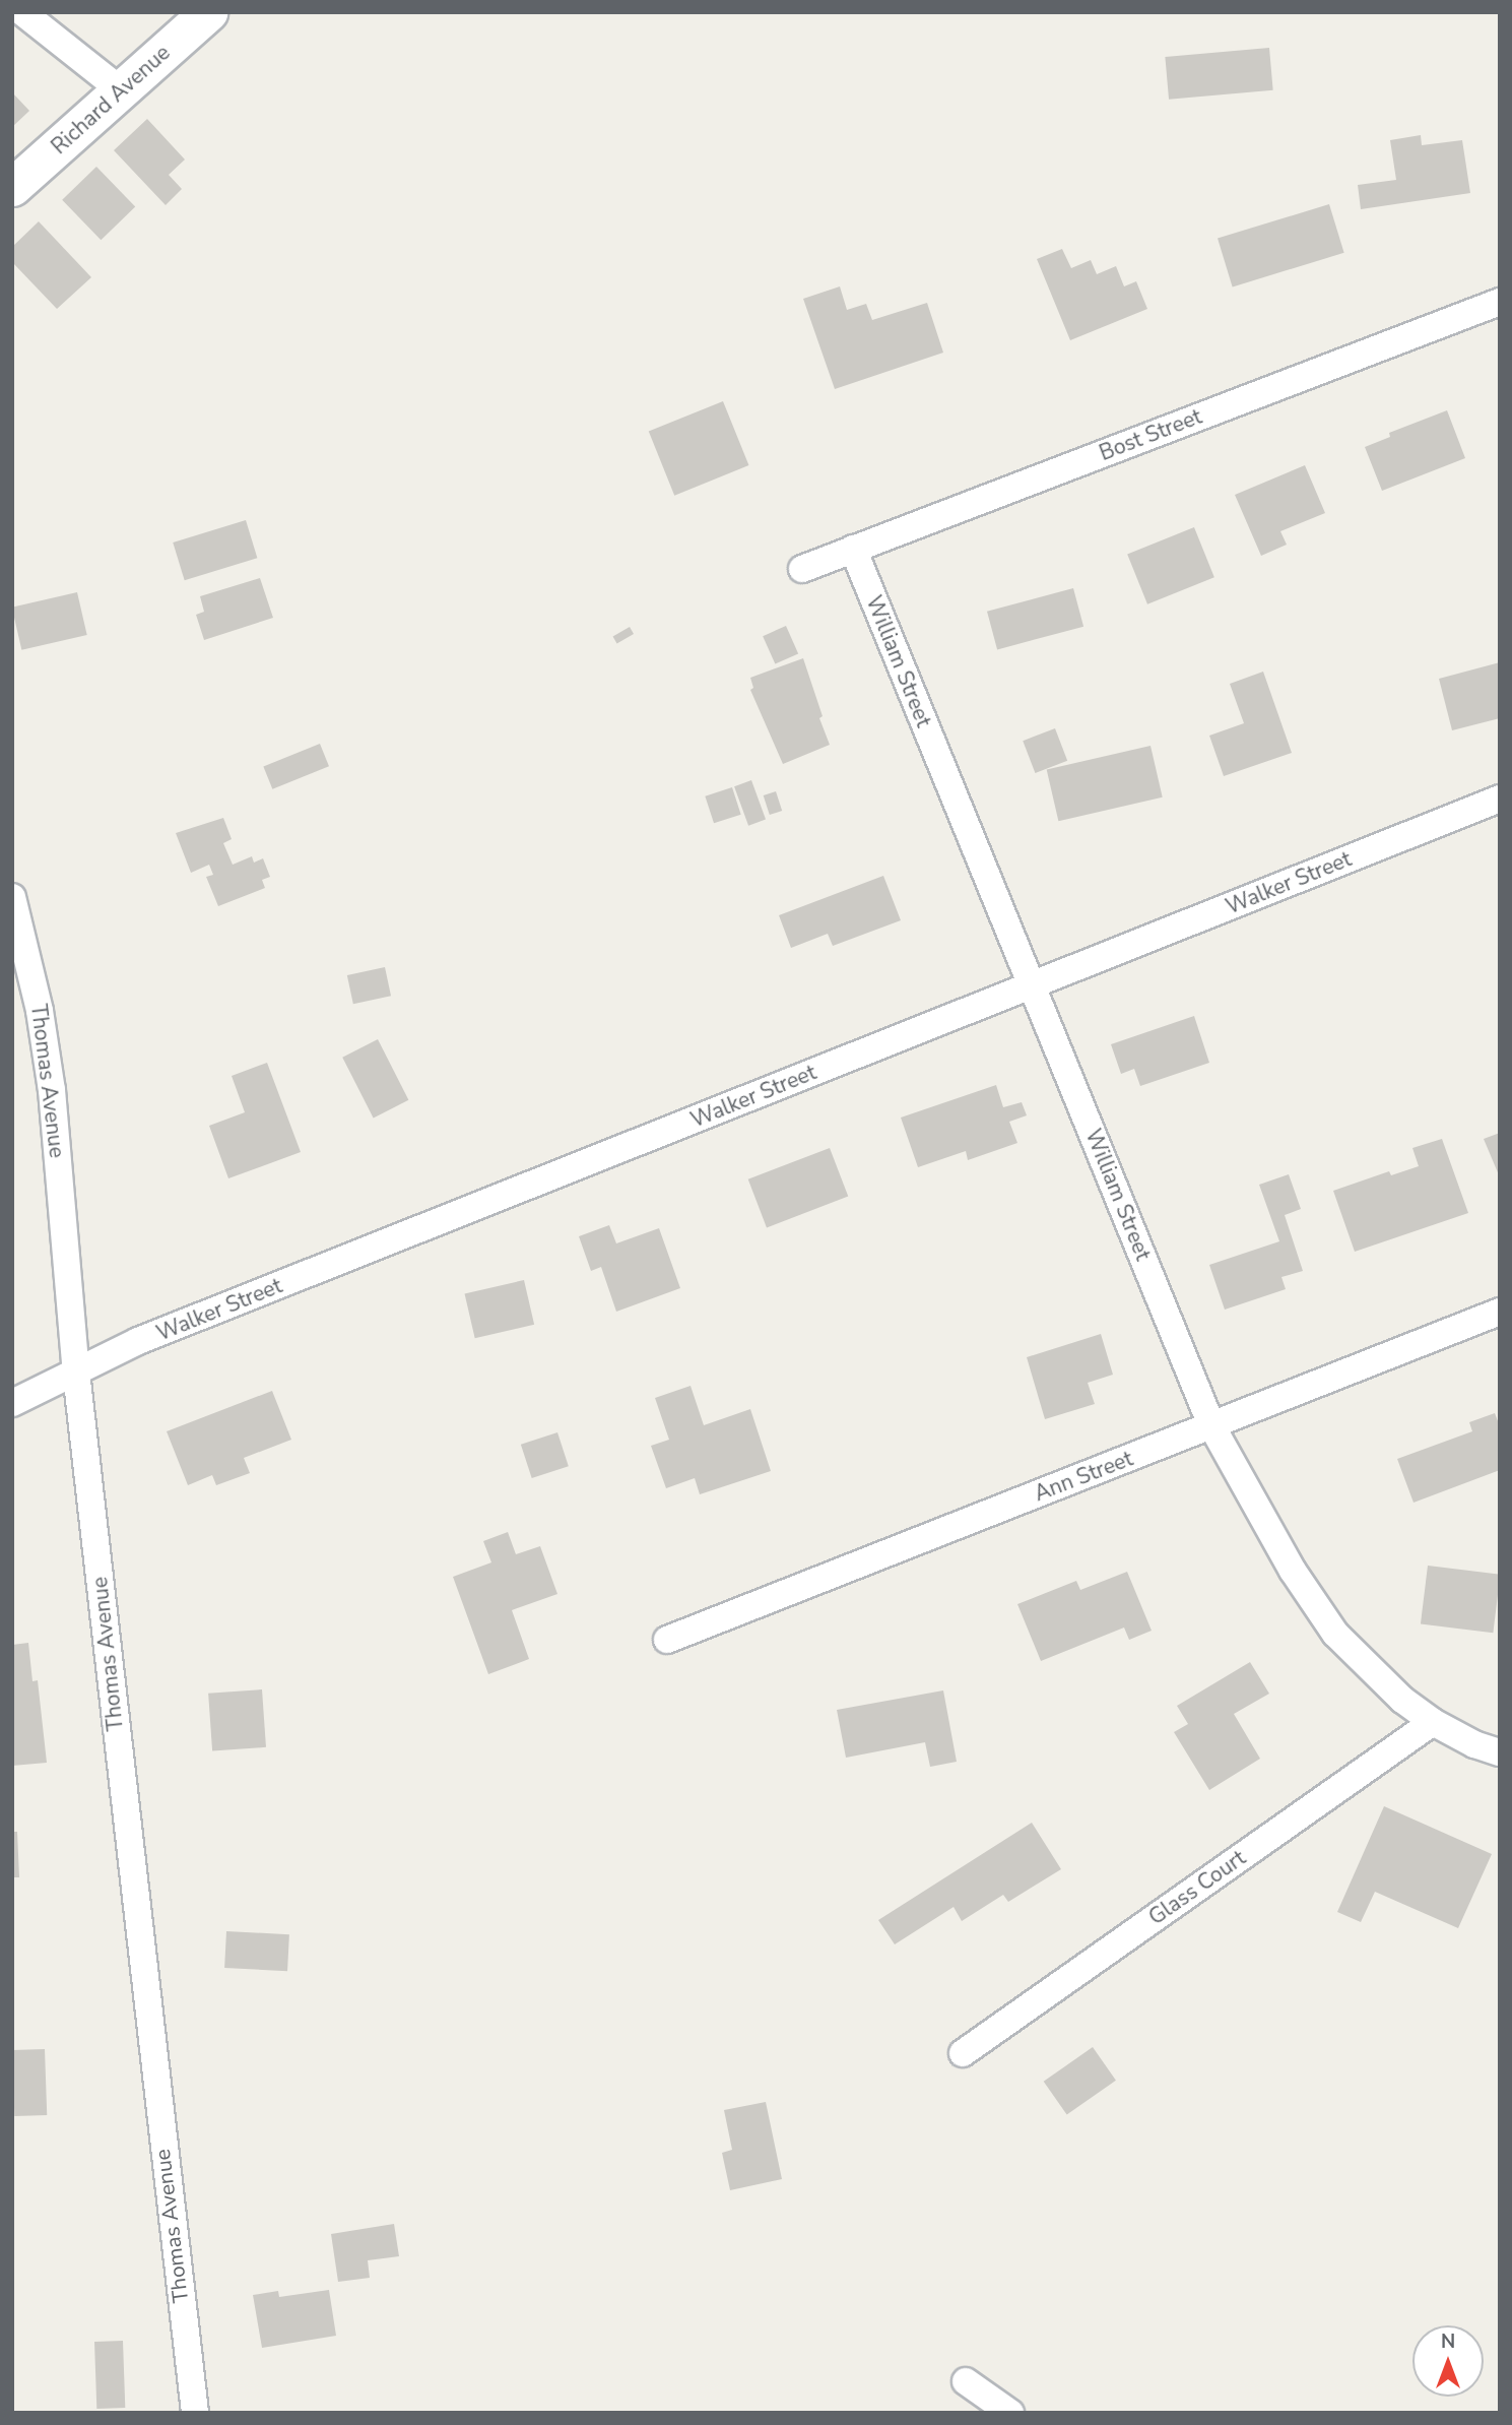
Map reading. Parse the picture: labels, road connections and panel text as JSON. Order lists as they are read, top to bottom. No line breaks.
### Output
{"streets":{"street":["Richard Avenue","Bost Street","William Street","Walker Street","Thomas Avenue","Ann Street","Glass Court"]},"crossings":[["Bost Street","William Street"],["William Street","Walker Street"],["William Street","Ann Street"],["William Street","Glass Court"],["Walker Street","Thomas Avenue"]],"north":"top"}
